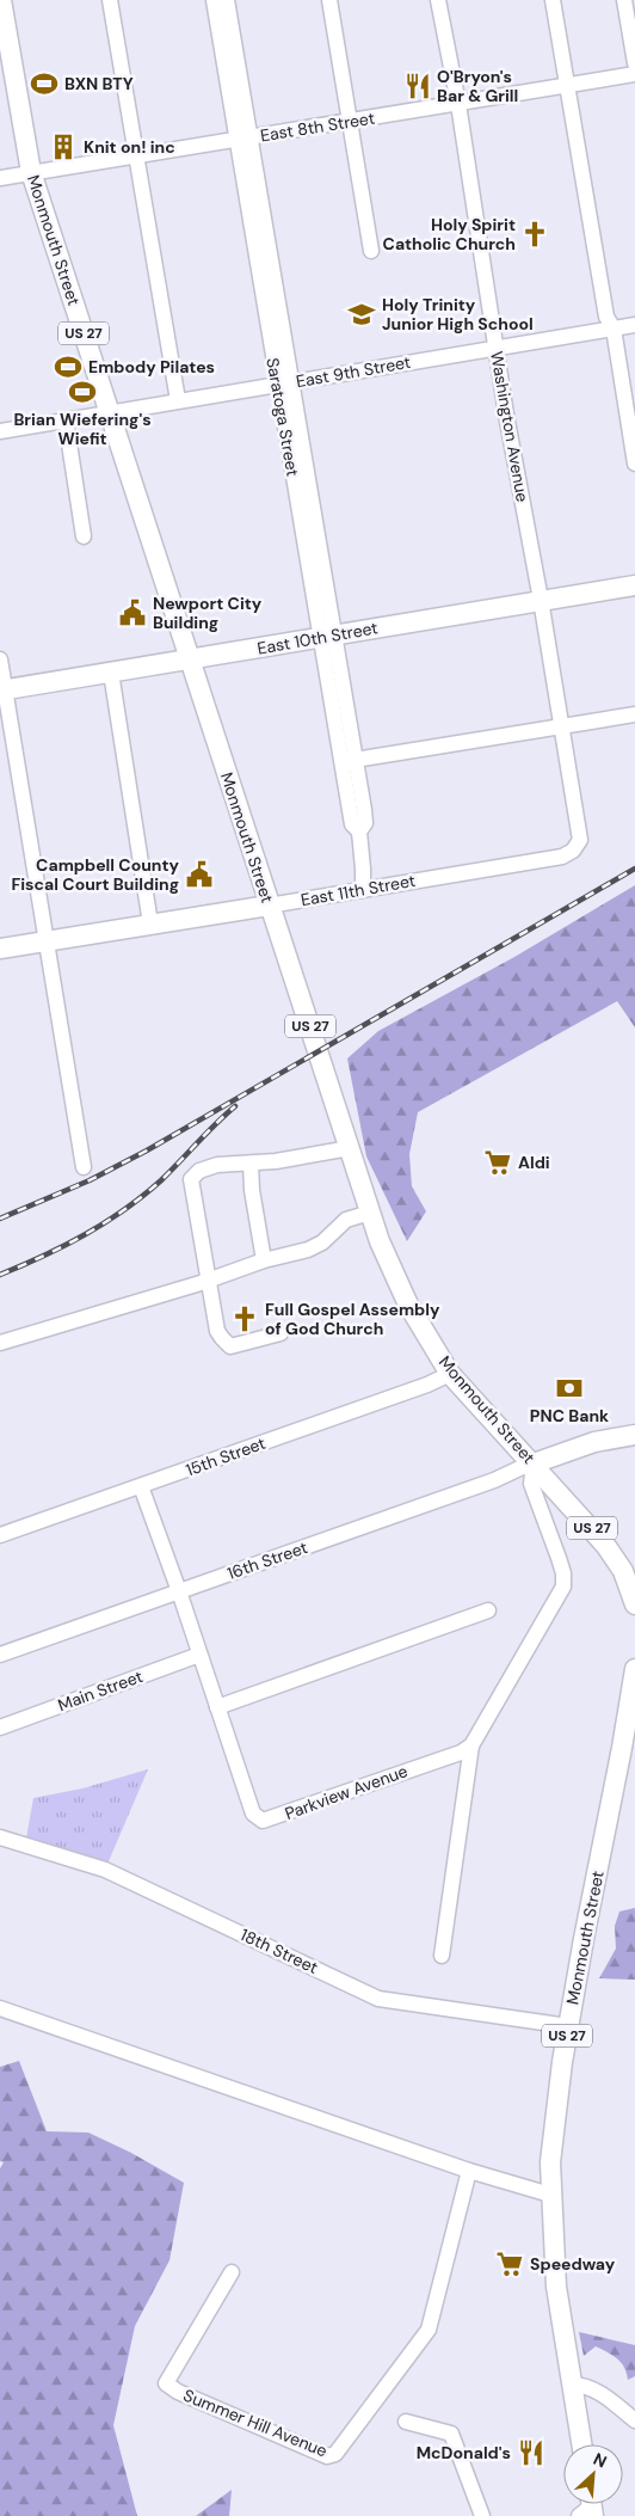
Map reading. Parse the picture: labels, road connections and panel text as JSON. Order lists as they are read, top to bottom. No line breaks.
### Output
{"streets":{"main road":["Monmouth Street","US 27","East 10th Street","East 11th Street"],"street":["East 8th Street","East 9th Street","Saratoga Street","Washington Avenue","15th Street","16th Street","Main Street","Parkview Avenue","18th Street","Summer Hill Avenue"]},"crossings":[["East 8th Street","Monmouth Street"],["East 8th Street","Saratoga Street"],["East 8th Street","Washington Avenue"],["Monmouth Street","East 9th Street"],["Monmouth Street","East 10th Street"],["Monmouth Street","East 11th Street"],["Monmouth Street","15th Street"],["Monmouth Street","16th Street"],["Monmouth Street","18th Street"],["East 9th Street","Saratoga Street"],["East 9th Street","Washington Avenue"],["Saratoga Street","East 10th Street"],["Saratoga Street","East 11th Street"],["Washington Avenue","East 10th Street"],["Washington Avenue","East 11th Street"],["15th Street","Parkview Avenue"],["16th Street","Parkview Avenue"],["Main Street","Parkview Avenue"]],"places":{"sports":["BXN BTY","Embody Pilates","Brian Wiefering's Wiefit"],"restaurant":["O'Bryon's Bar & Grill","McDonald's"],"building":["Knit on! inc"],"church":["Holy Spirit Catholic Church","Full Gospel Assembly of God Church"],"school or university":["Holy Trinity Junior High School"],"public building":["Newport City Building","Campbell County Fiscal Court Building"],"supermarket":["Aldi","Speedway"],"bank":["PNC Bank"]},"north":"top right"}
